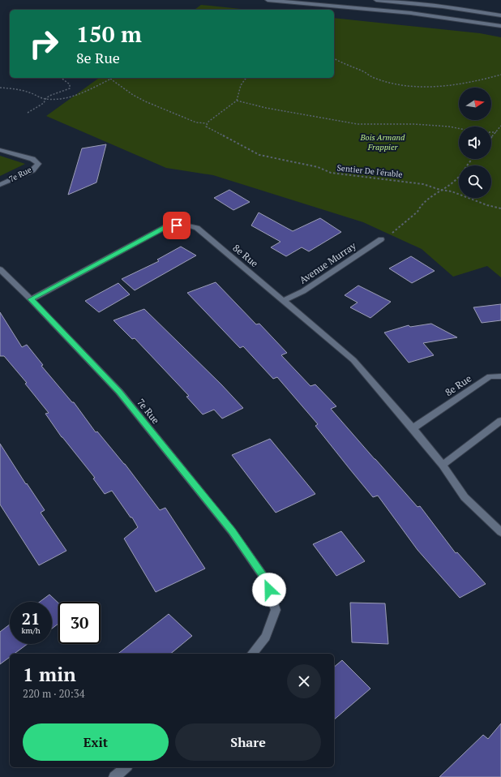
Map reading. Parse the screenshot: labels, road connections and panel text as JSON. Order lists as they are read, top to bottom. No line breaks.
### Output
{"streets":{"street":["7e Rue","8e Rue","Avenue Murray"],"path":["Sentier De l'érable"]},"crossings":[["7e Rue","8e Rue"],["8e Rue","Avenue Murray"]],"parks":["Bois Armand Frappier"],"north":"right","page":{"turn":["150 m","8e Rue"],"speed":"21 km/h","limit":"30","heading":["1 min","220 m · 20:34"],"buttons":["Exit","Share"]}}
